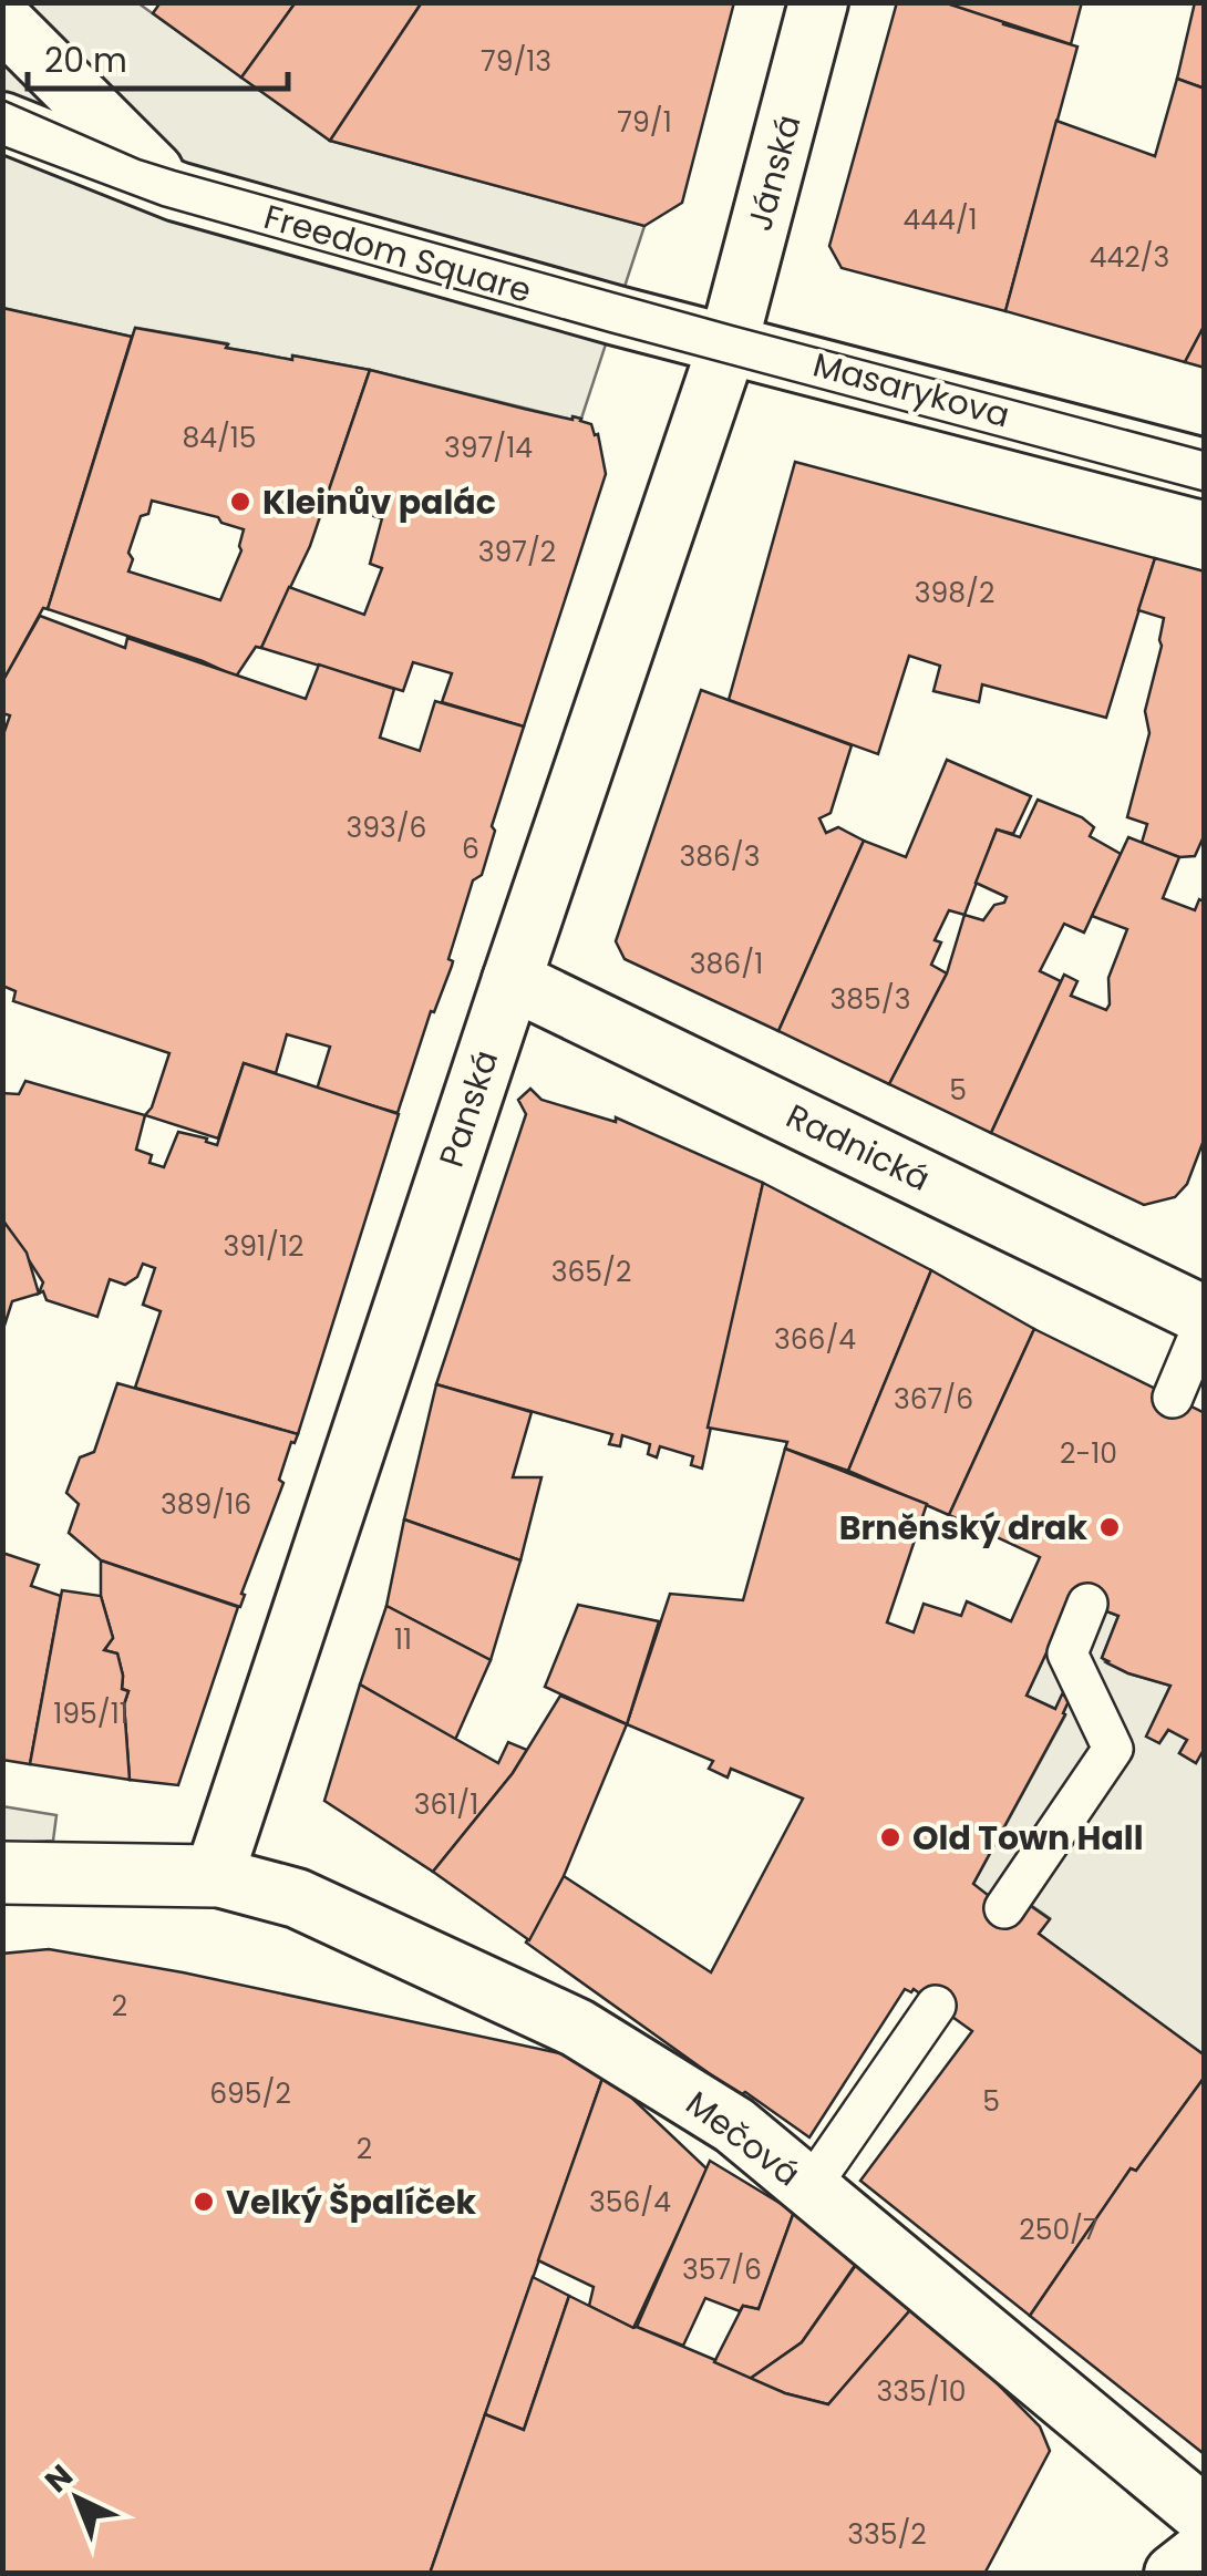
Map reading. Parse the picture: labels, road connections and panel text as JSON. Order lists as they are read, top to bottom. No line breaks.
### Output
{"streets":{"street":["Jánská","Freedom Square","Masarykova","Panská","Radnická","Mečová"]},"crossings":[["Jánská","Masarykova"],["Jánská","Panská"],["Freedom Square","Masarykova"],["Masarykova","Panská"],["Panská","Radnická"],["Panská","Mečová"]],"places":["Kleinův palác","Brněnský drak","Old Town Hall","Velký Špalíček"],"house_numbers":["79/13","79/1","444/1","442/3","84/15","397/14","397/2","398/2","393/6","6","386/3","386/1","385/3","5","391/12","365/2","366/4","367/6","2-10","389/16","11","195/11","361/1","2","695/2","5","2","356/4","250/7","357/6","335/10","335/2"],"scale_bar":"20 m","north":"top left"}
